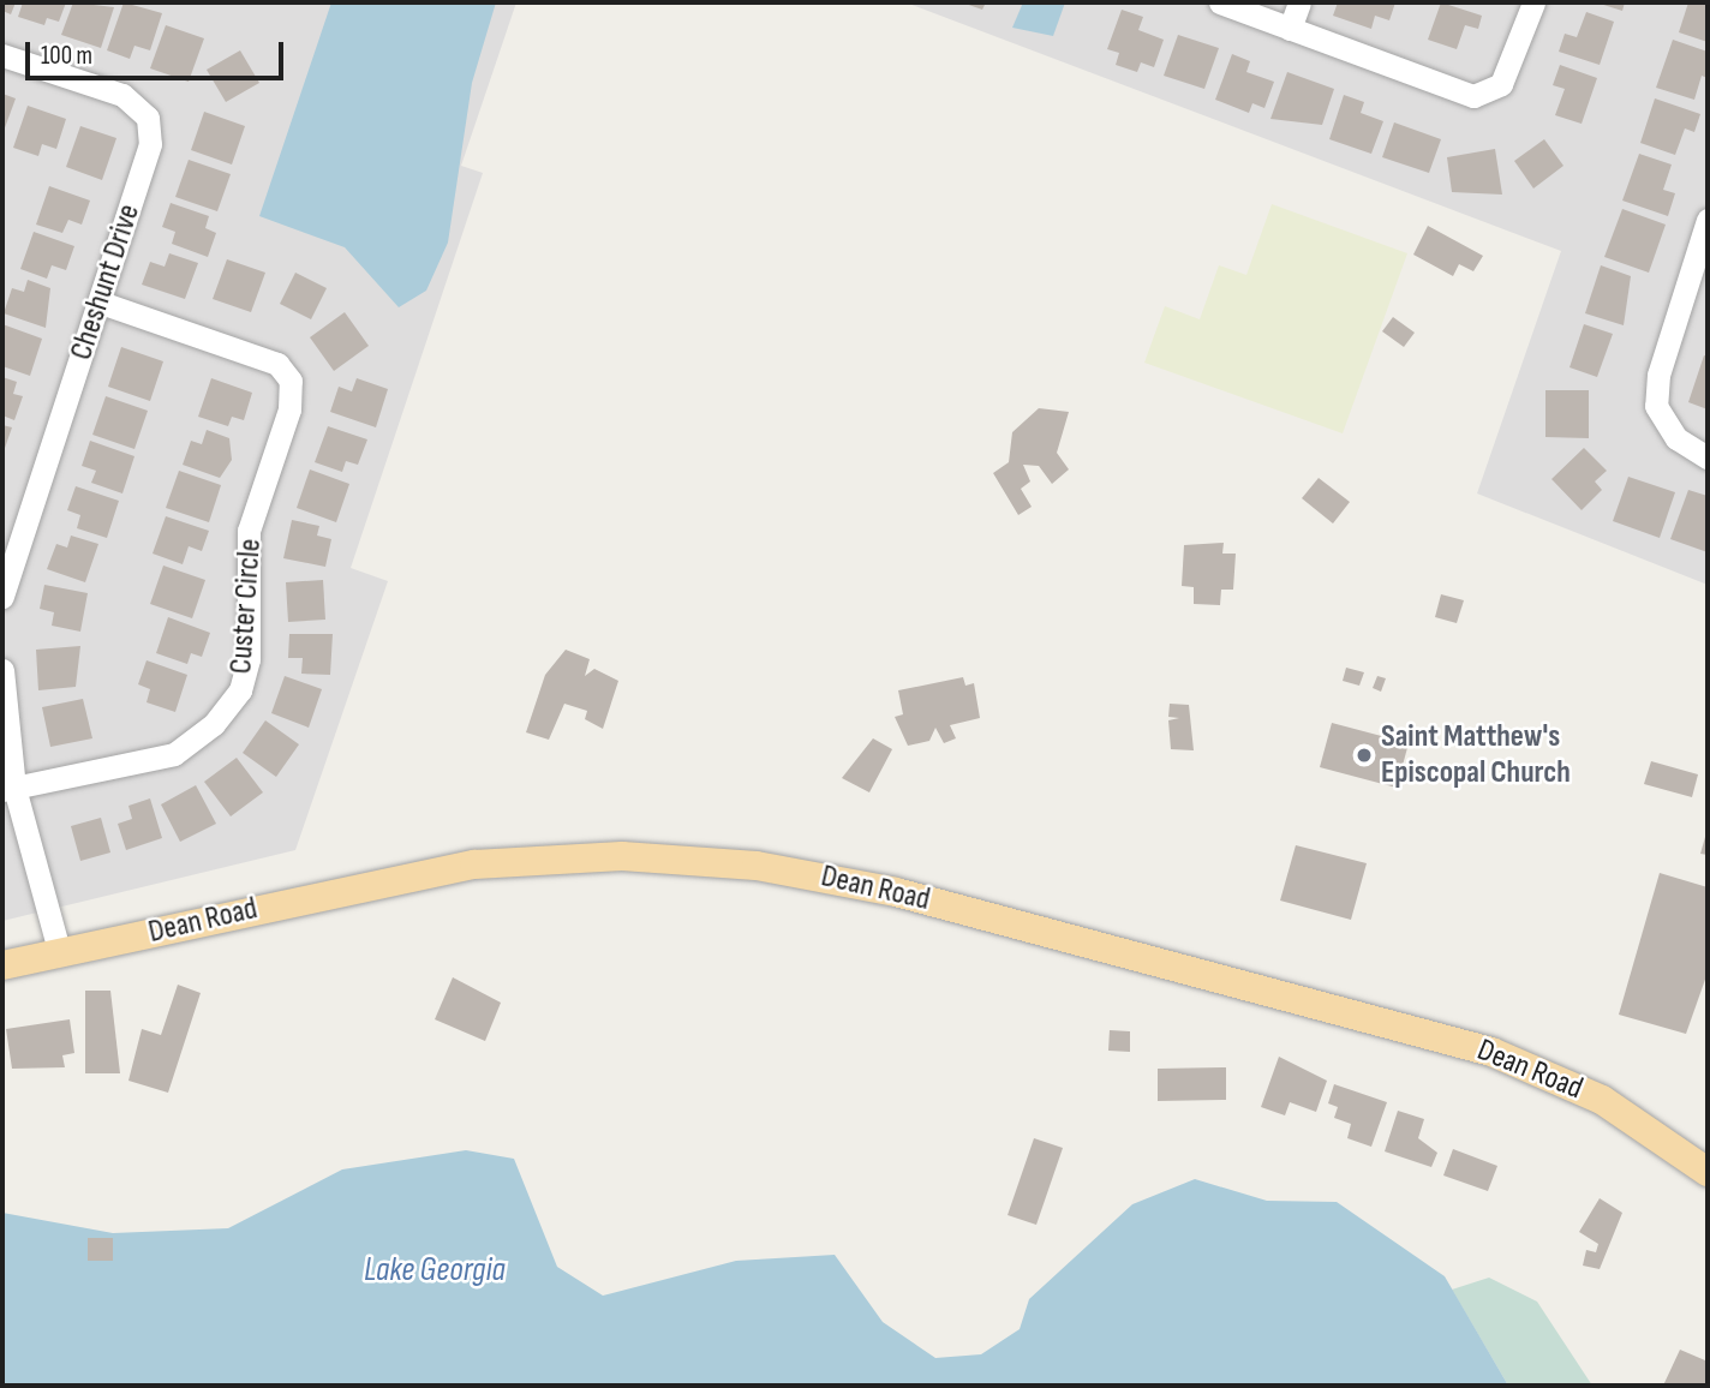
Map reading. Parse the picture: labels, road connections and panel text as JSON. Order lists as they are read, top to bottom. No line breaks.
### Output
{"streets":{"main road":["Dean Road"],"street":["Cheshunt Drive","Custer Circle"]},"crossings":[["Cheshunt Drive","Custer Circle"]],"water":["Lake Georgia"],"places":["Saint Matthew's Episcopal Church"],"scale_bar":"100 m"}
